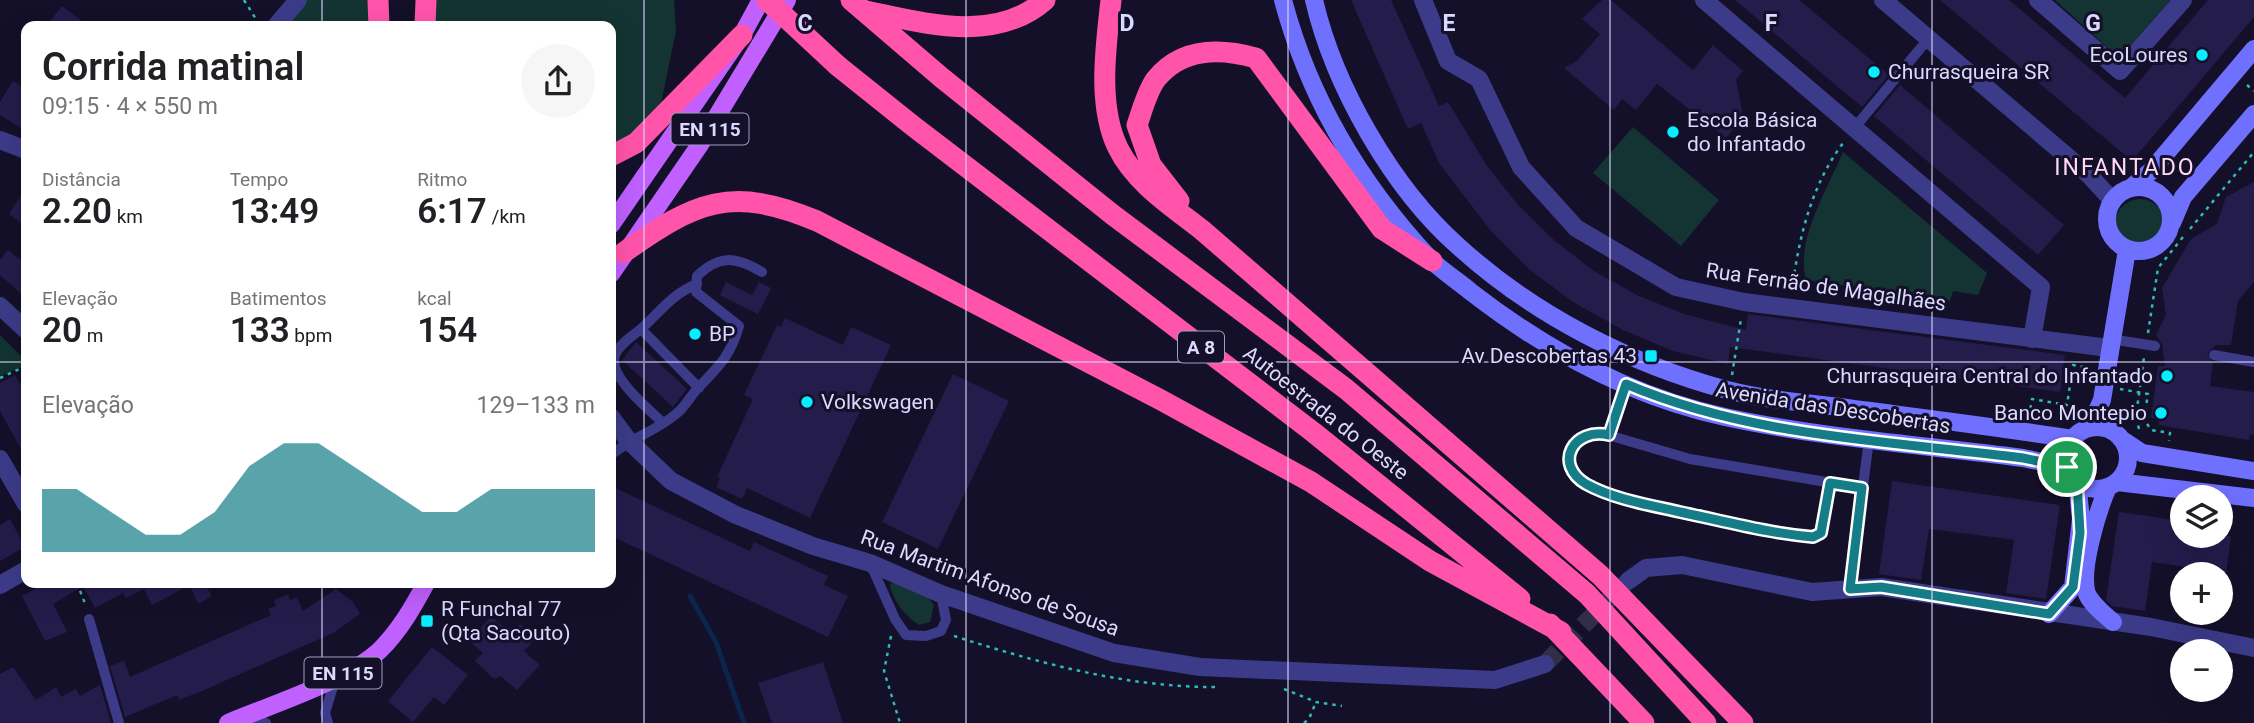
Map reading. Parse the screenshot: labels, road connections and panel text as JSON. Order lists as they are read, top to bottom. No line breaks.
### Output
{"streets":{"highway":["A 8","Autoestrada do Oeste"],"main road":["EN 115","Avenida das Descobertas"],"street":["Rua Fernão de Magalhães","Rua Martim Afonso de Sousa"]},"crossings":[["EN 115","Autoestrada do Oeste"]],"districts":["INFANTADO"],"places":{"other":["EcoLoures","Churrasqueira SR","Escola Básica do Infantado","BP","Churrasqueira Central do Infantado","Volkswagen","Banco Montepio"],"transit":["Av Descobertas 43","R Funchal 77 (Qta Sacouto)"]},"page":{"heading":["Corrida matinal","09:15 · 4 × 550 m"],"stats":[["Distância","2.20 km"],["Tempo","13:49"],["Ritmo","6:17 /km"],["Elevação","20 m"],["Batimentos","133 bpm"],["kcal","154"]],"chart":["Elevação","129–133 m"],"map_buttons":["+","−"]},"grid":{"columns":["C","D","E","F","G"]}}
